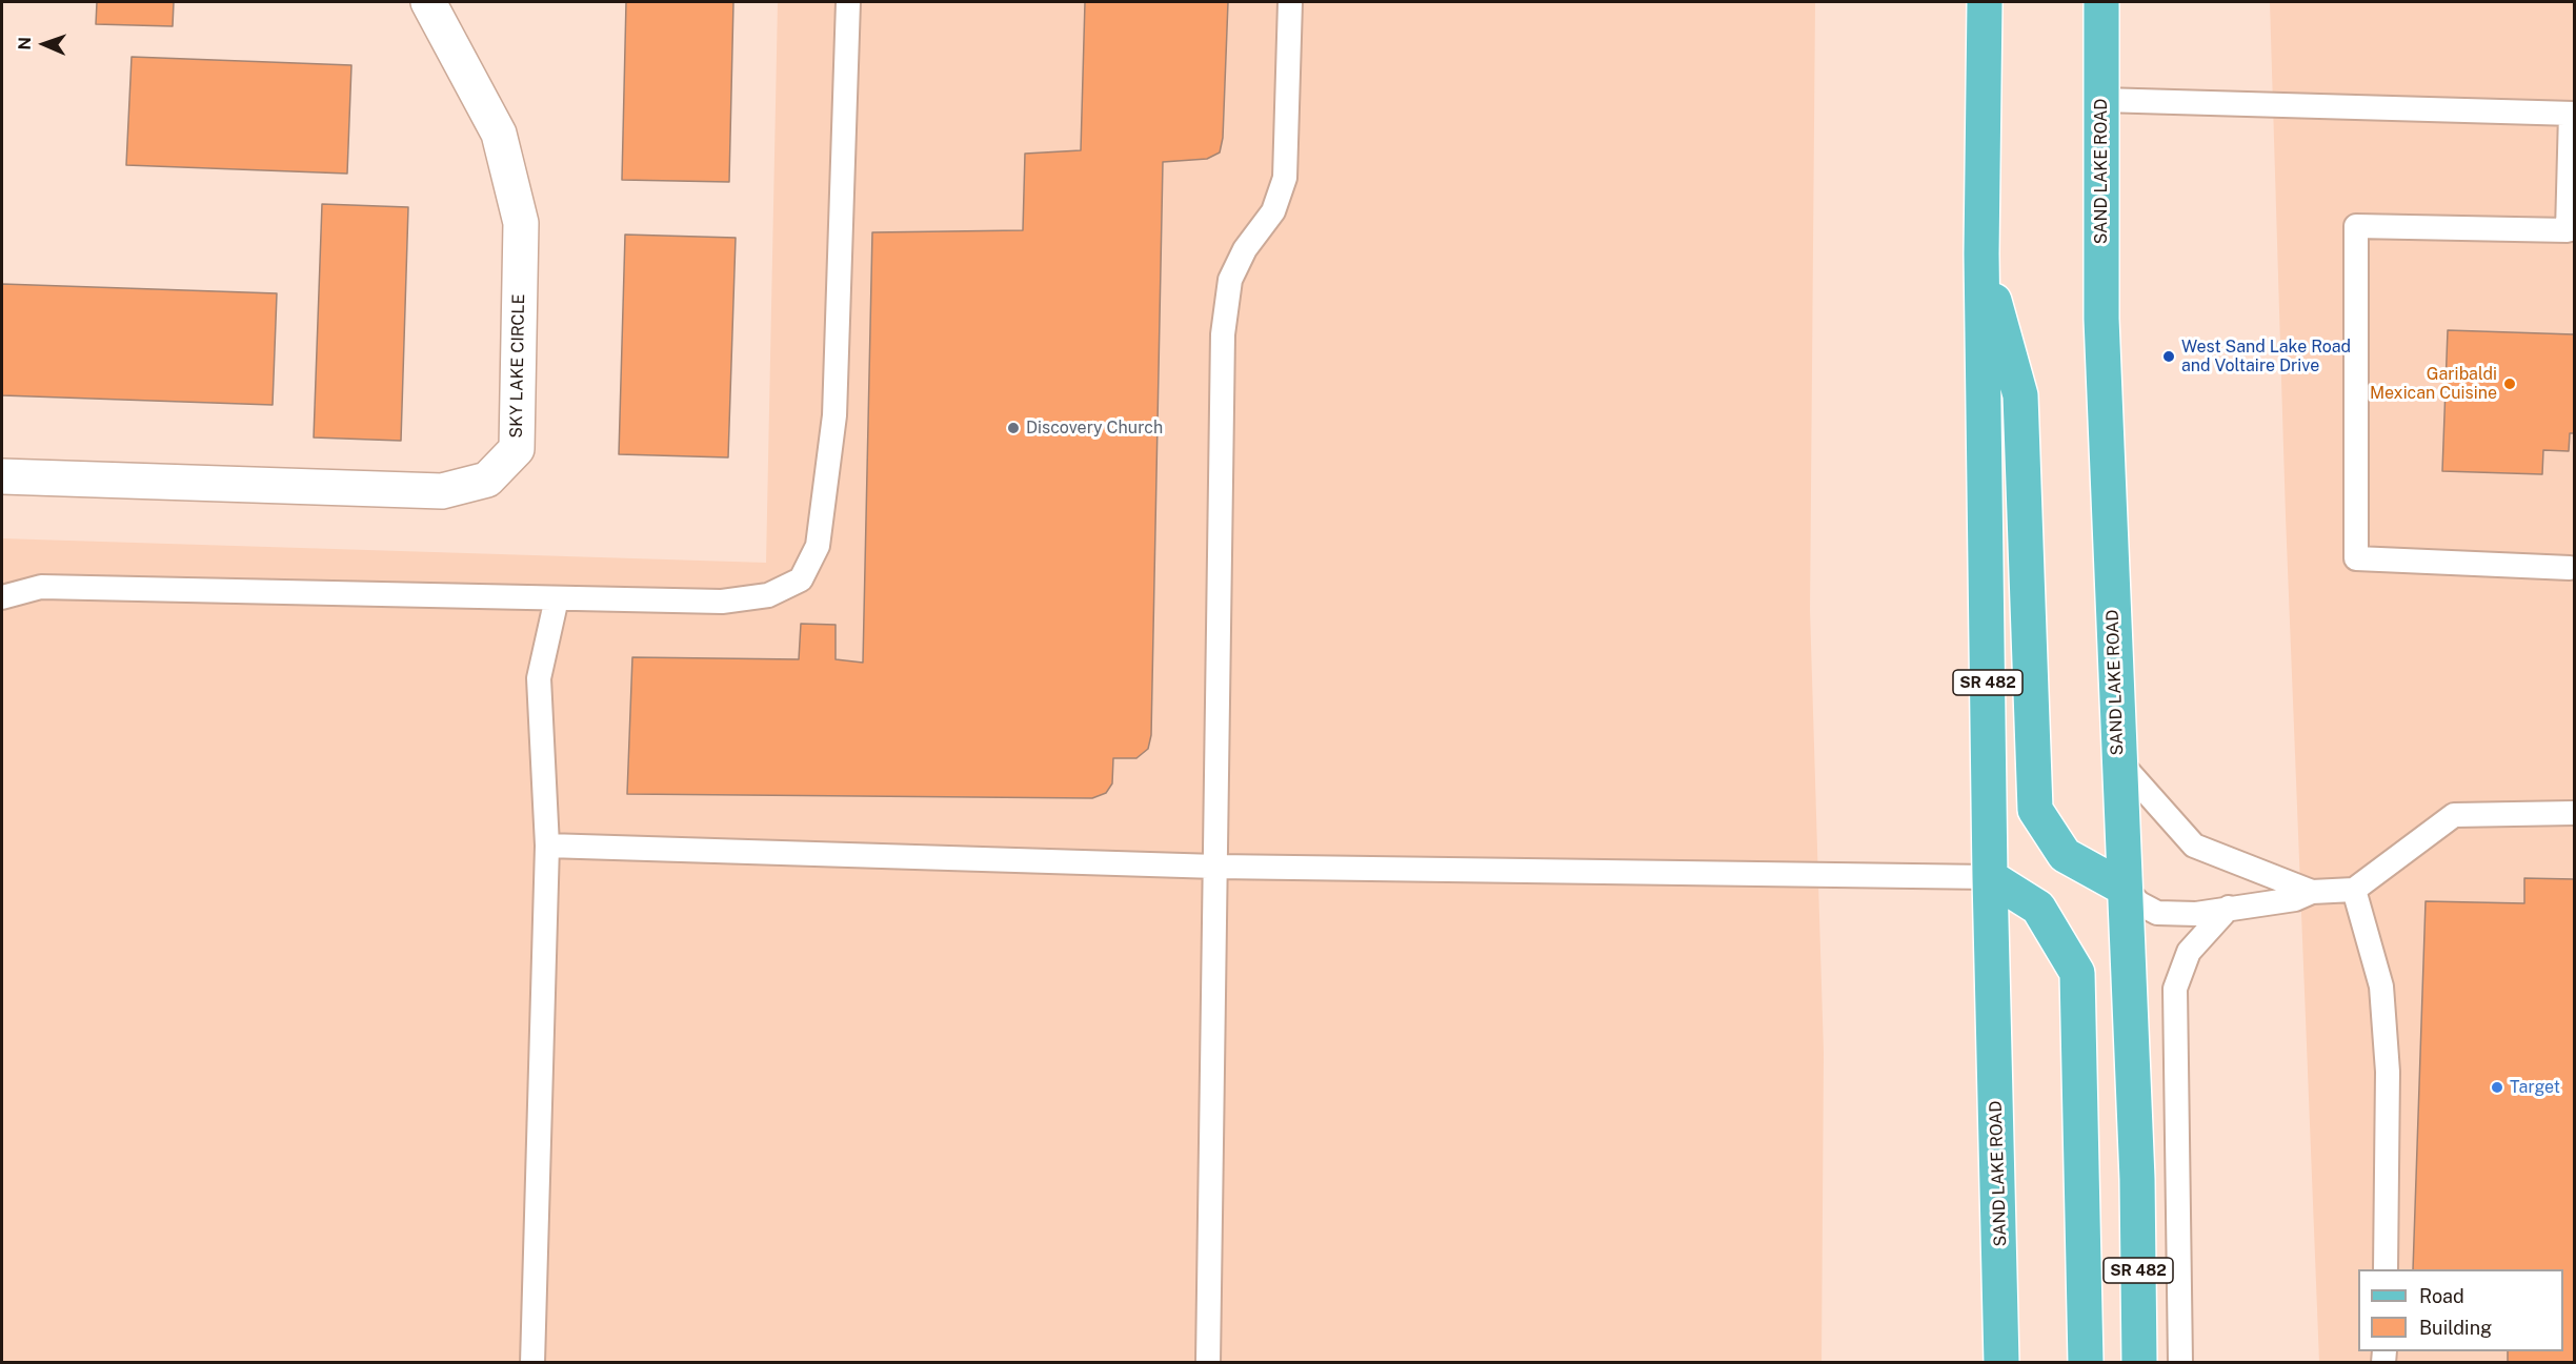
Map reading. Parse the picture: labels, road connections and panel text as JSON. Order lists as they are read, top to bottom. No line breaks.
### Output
{"streets":{"main road":["SAND LAKE ROAD","SR 482"],"street":["SKY LAKE CIRCLE"]},"places":["West Sand Lake Road and Voltaire Drive","Garibaldi Mexican Cuisine","Discovery Church","Target"],"legend":["Road","Building"],"north":"left"}
